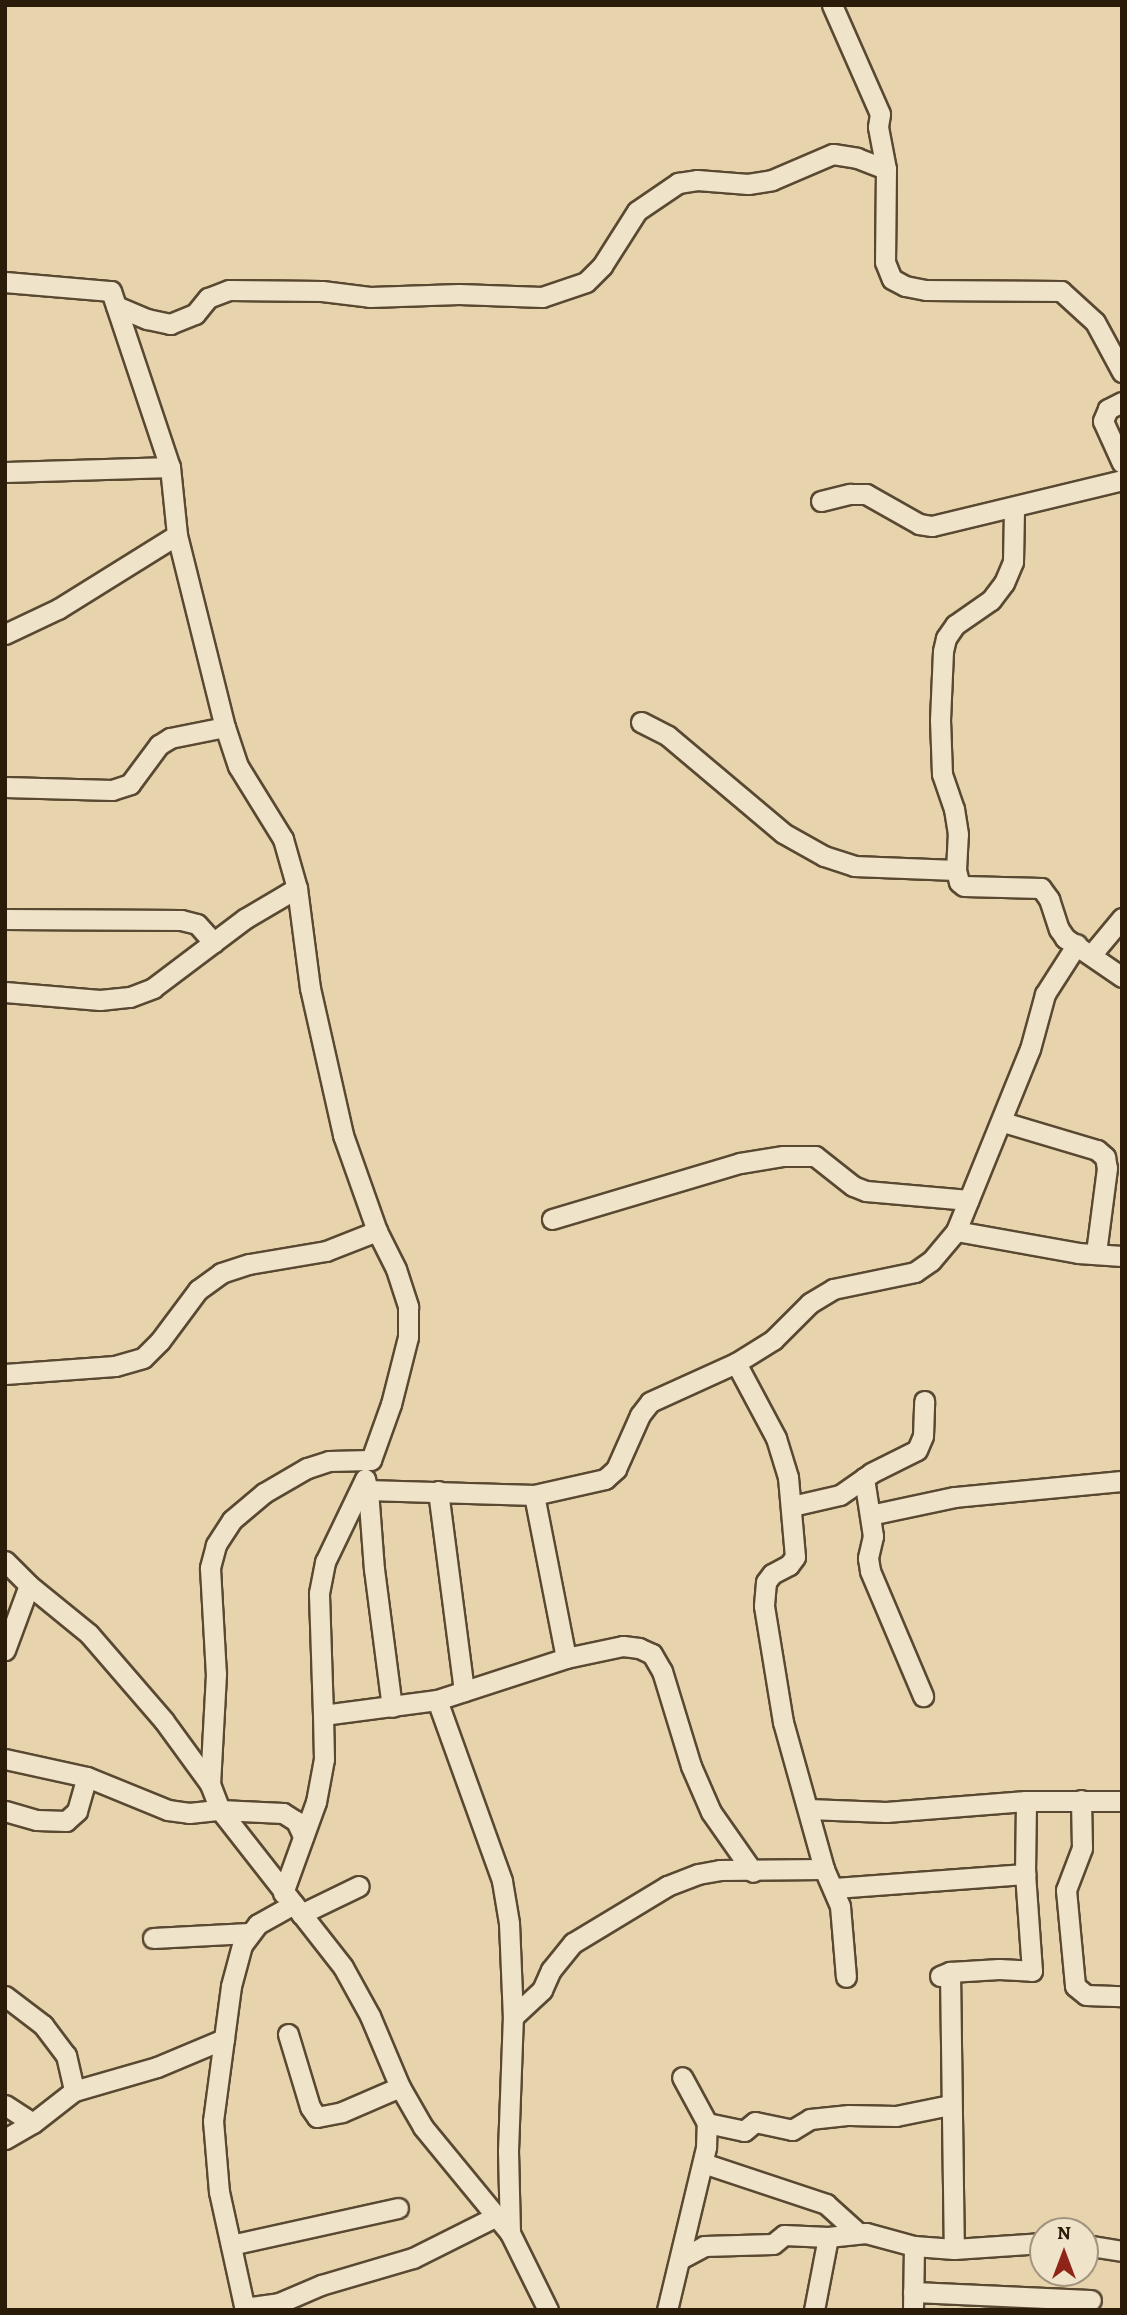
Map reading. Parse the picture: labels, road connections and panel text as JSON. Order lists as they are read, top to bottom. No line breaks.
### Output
{"north":"top"}
